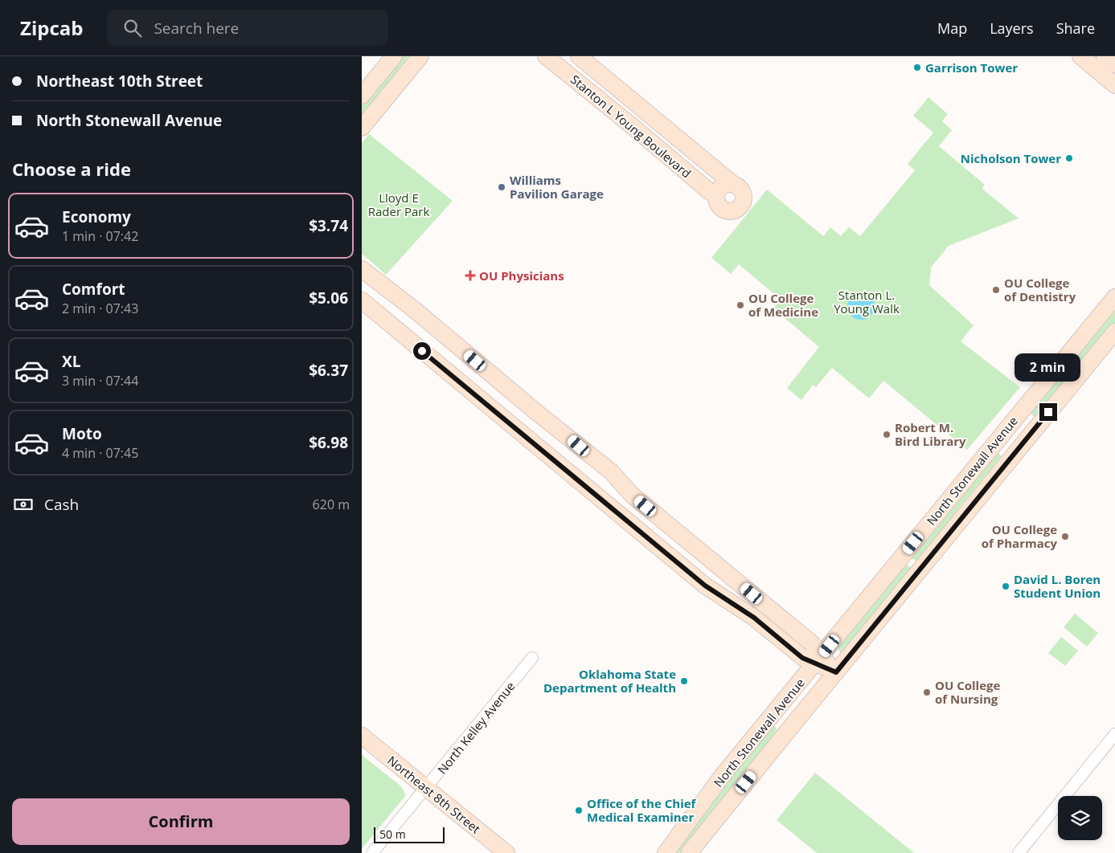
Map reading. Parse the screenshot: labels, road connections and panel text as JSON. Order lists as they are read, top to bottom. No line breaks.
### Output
{"streets":{"main road":["Stanton L Young Boulevard","North Stonewall Avenue","Northeast 8th Street"],"street":["North Kelley Avenue"]},"crossings":[["North Kelley Avenue","Northeast 8th Street"]],"parks":["Lloyd E Rader Park","Stanton L. Young Walk"],"places":{"other":["Garrison Tower","Nicholson Tower","Williams Pavilion Garage","OU College of Dentistry","OU College of Medicine","Robert M. Bird Library","OU College of Pharmacy","David L. Boren Student Union","Oklahoma State Department of Health","OU College of Nursing","Office of the Chief Medical Examiner"],"health":["OU Physicians"]},"scale_bar":"50 m","page":{"header":"Zipcab","search":"Search here","nav":["Map","Layers","Share"],"banner":["Northeast 10th Street","North Stonewall Avenue"],"heading":"Choose a ride","list":[{"name":"Economy","note":"1 min · 07:42","value":"$3.74"},{"name":"Comfort","note":"2 min · 07:43","value":"$5.06"},{"name":"XL","note":"3 min · 07:44","value":"$6.37"},{"name":"Moto","note":"4 min · 07:45","value":"$6.98"}],"bubble":"2 min","pay":["Cash","620 m"],"buttons":"Confirm","scale":"50 m"}}
